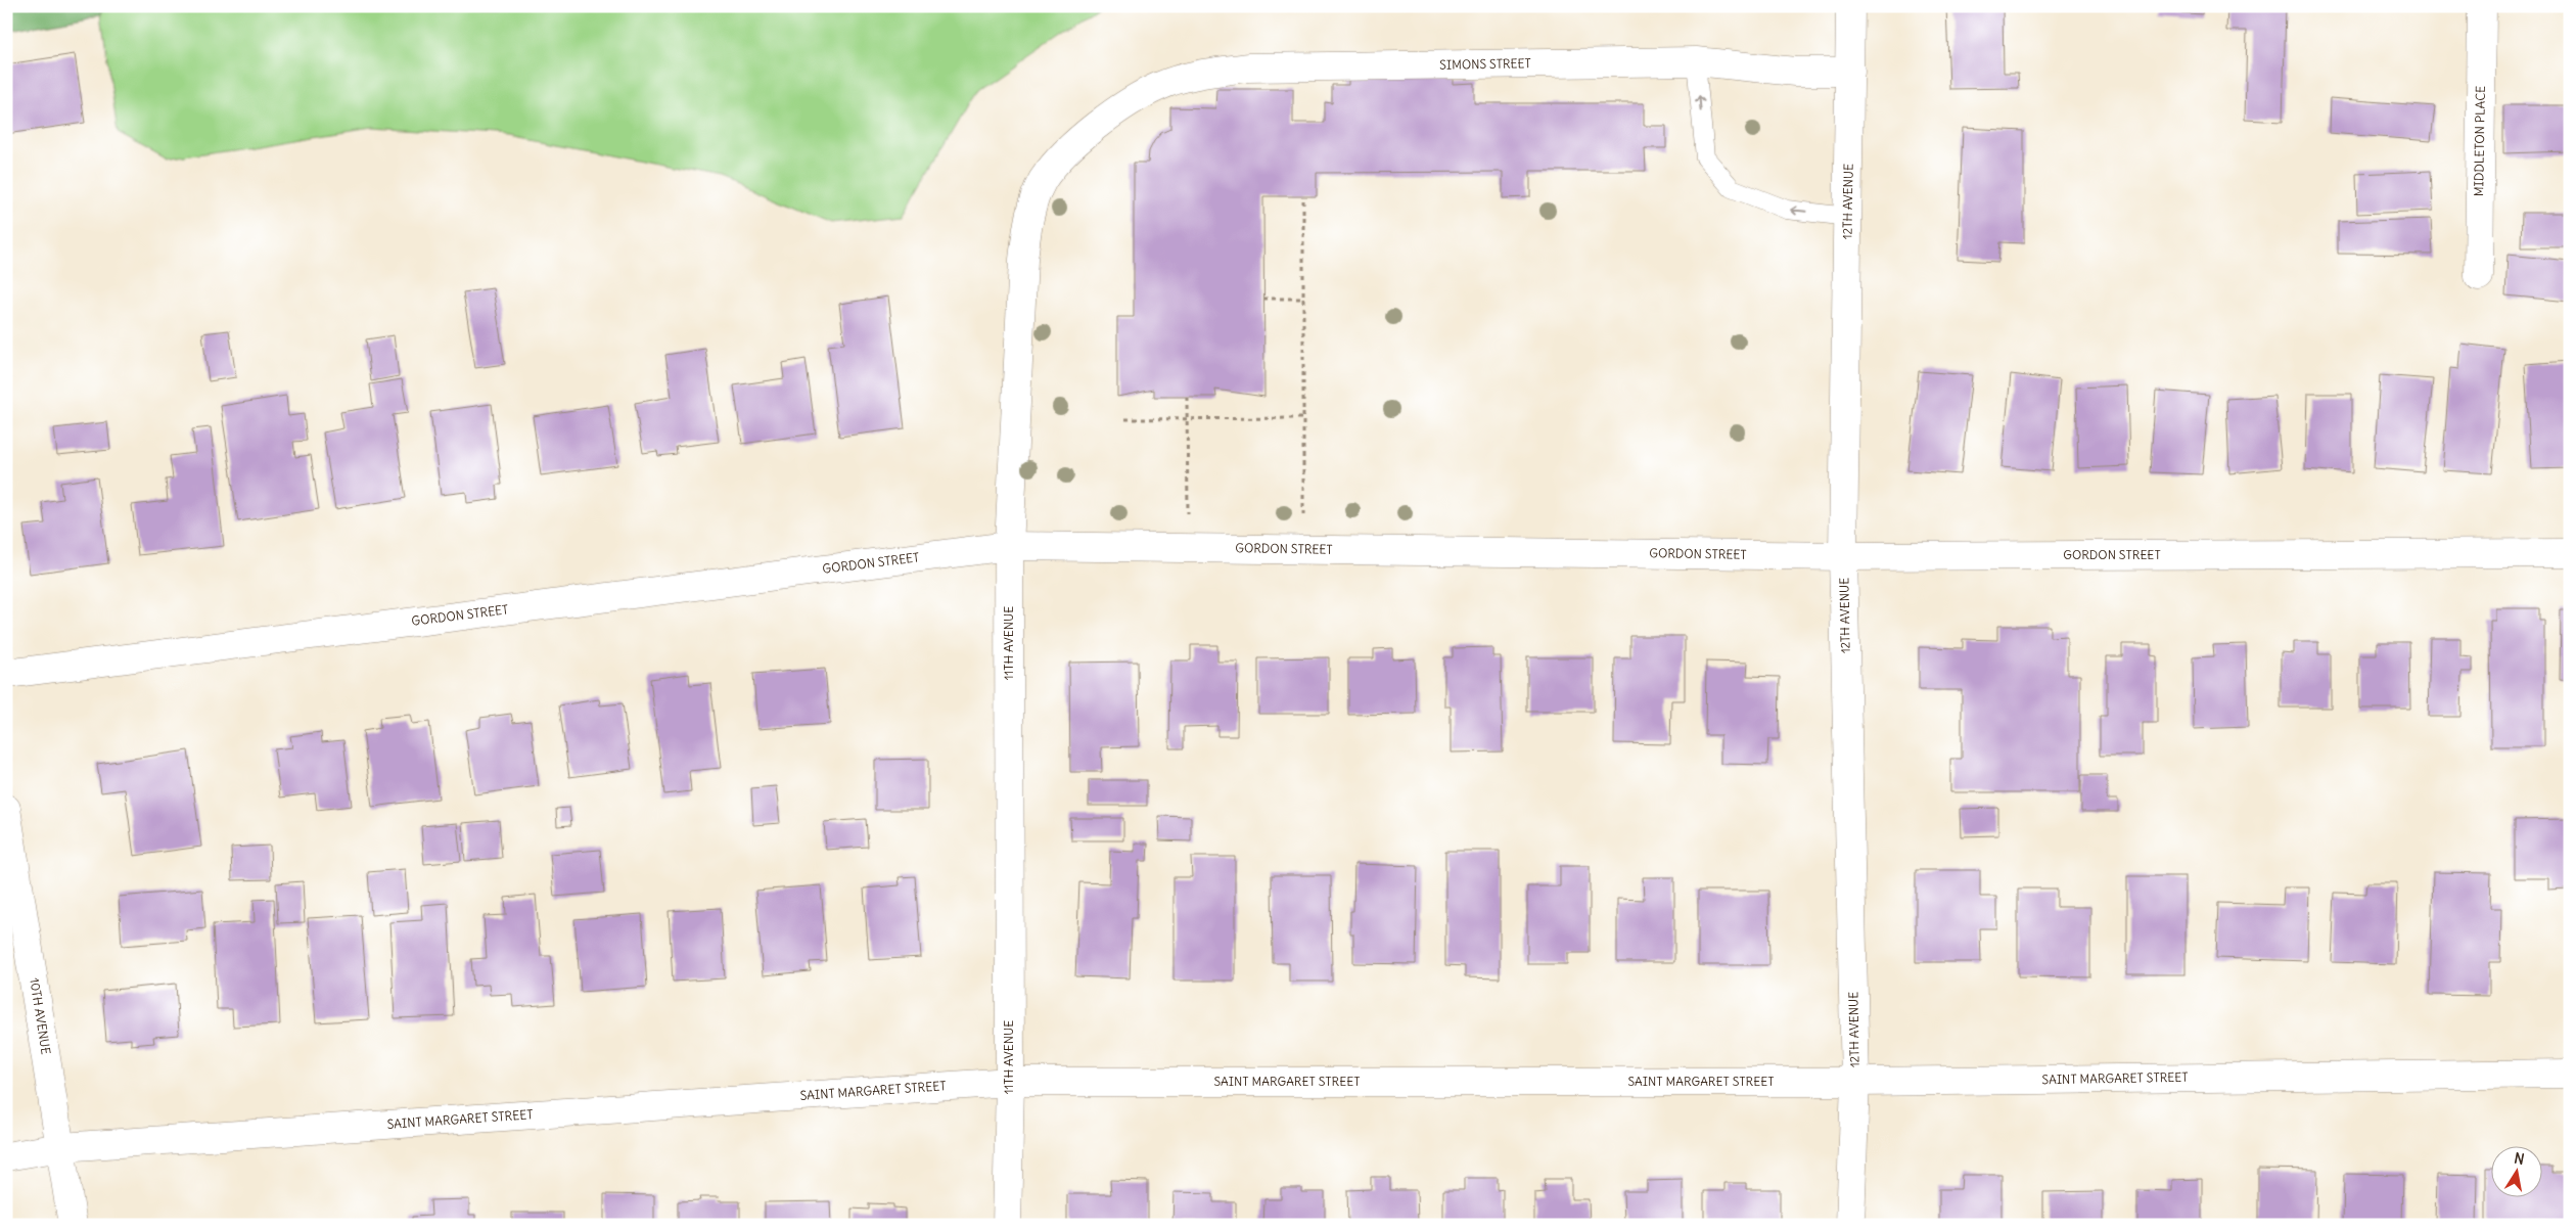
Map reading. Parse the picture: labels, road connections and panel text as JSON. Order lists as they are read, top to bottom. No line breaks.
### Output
{"streets":{"street":["SIMONS STREET","MIDDLETON PLACE","12TH AVENUE","GORDON STREET","11TH AVENUE","10TH AVENUE","SAINT MARGARET STREET"]},"crossings":[["SIMONS STREET","12TH AVENUE"],["SIMONS STREET","11TH AVENUE"],["12TH AVENUE","GORDON STREET"],["12TH AVENUE","SAINT MARGARET STREET"],["GORDON STREET","11TH AVENUE"],["11TH AVENUE","SAINT MARGARET STREET"],["10TH AVENUE","SAINT MARGARET STREET"]],"north":"top"}
